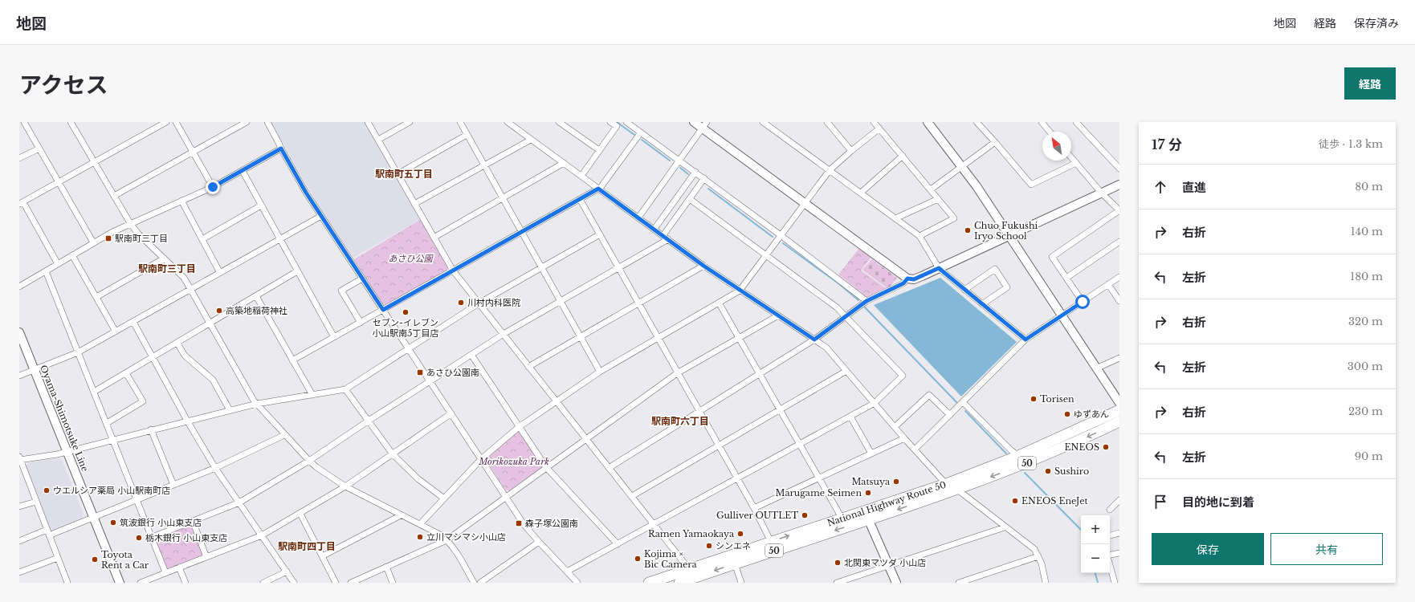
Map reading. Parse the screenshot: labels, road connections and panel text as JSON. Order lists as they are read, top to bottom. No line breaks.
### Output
{"streets":{"highway":["50","National Highway Route 50"],"street":["Oyama-Shimotsuke Line"]},"districts":["駅南町五丁目","駅南町三丁目","駅南町六丁目","駅南町四丁目"],"parks":["あさひ公園","Morikozuka Park"],"places":{"other":["Chuo Fukushi Iryo School","川村内科医院","高築地稲荷神社","セブン-イレブン 小山駅南5丁目店","Torisen","ゆずあん","ENEOS","Sushiro","Matsuya","ウエルシア薬局 小山駅南町店","Marugame Seimen","ENEOS EneJet","Gulliver OUTLET","筑波銀行 小山東支店","Ramen Yamaokaya","立川マシマシ小山店","栃木銀行 小山東支店","シンエネ","Kojima × Bic Camera","Toyota Rent a Car","北関東マツダ 小山店"],"transit":["駅南町三丁目","あさひ公園南","森子塚公園南"]},"north":"top left","page":{"header":"地図","nav":["地図","経路","保存済み"],"title":"アクセス","buttons":["経路",["保存","共有"]],"heading":["17 分","徒歩 · 1.3 km"],"list":[["直進","80 m"],["右折","140 m"],["左折","180 m"],["右折","320 m"],["左折","300 m"],["右折","230 m"],["左折","90 m"],"目的地に到着"],"map_buttons":["+","−"]}}
